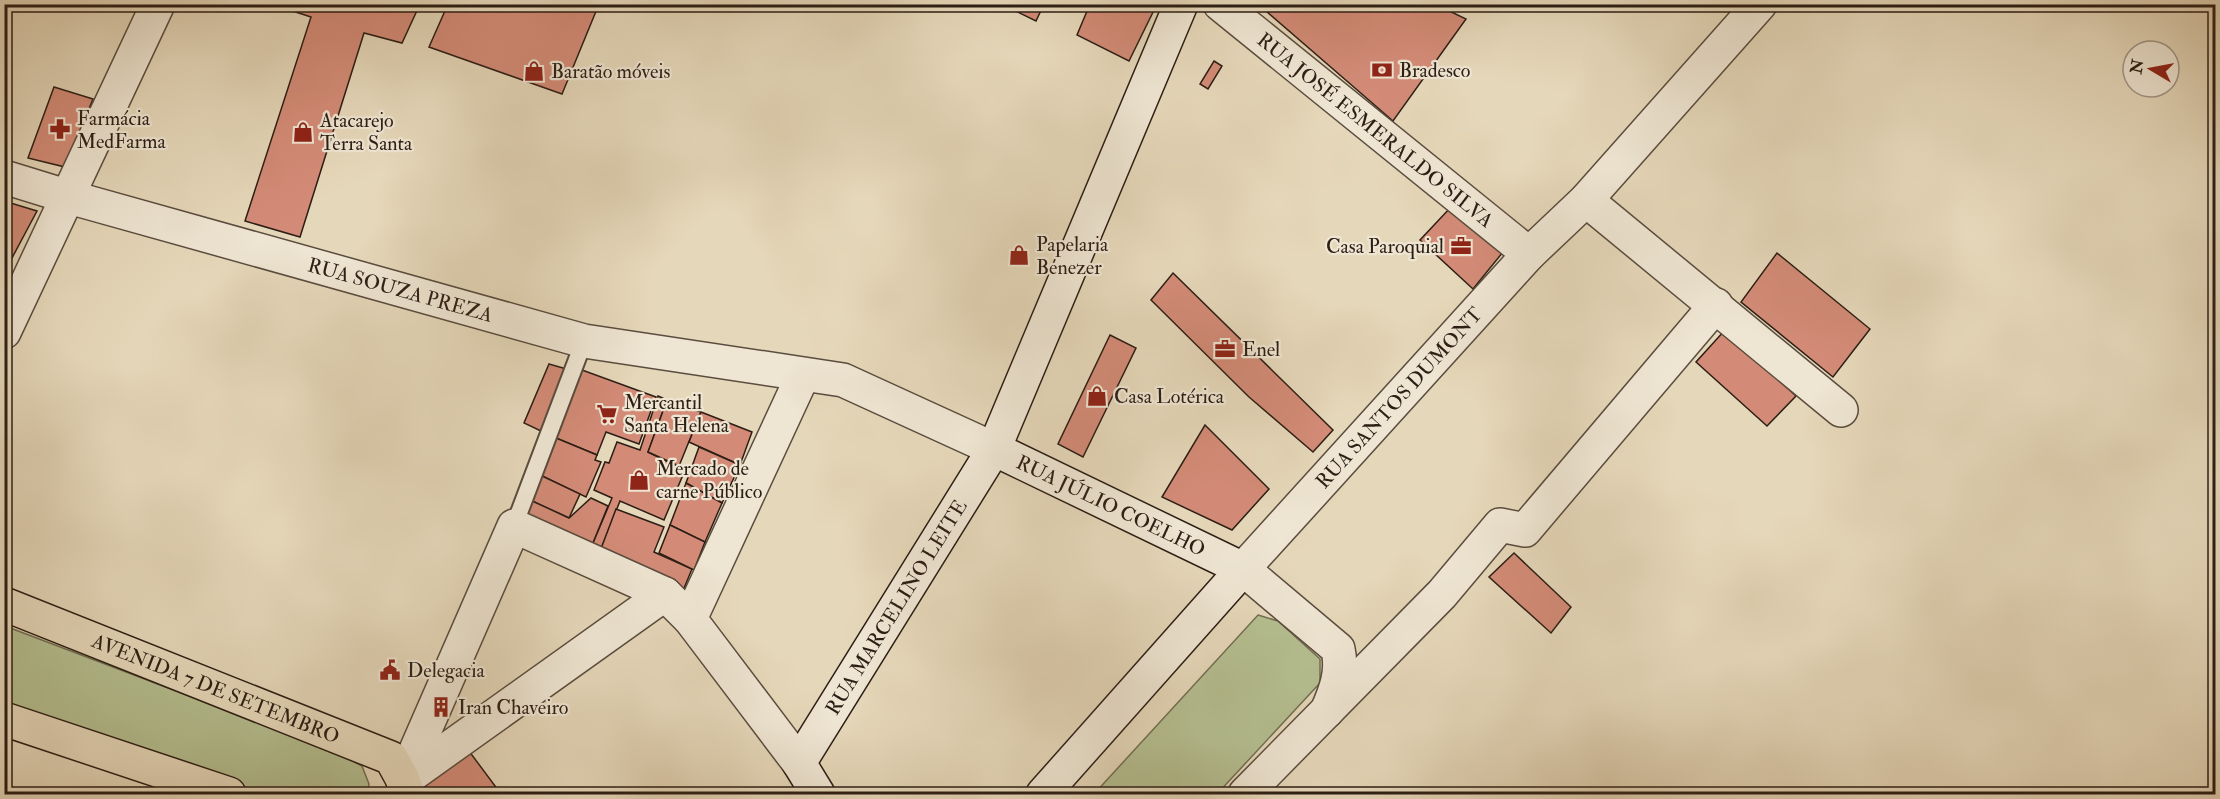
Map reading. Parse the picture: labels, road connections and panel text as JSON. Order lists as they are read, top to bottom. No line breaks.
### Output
{"streets":{"main road":["AVENIDA 7 DE SETEMBRO"],"street":["RUA JOSÉ ESMERALDO SILVA","RUA SOUZA PREZA","RUA SANTOS DUMONT","RUA JÚLIO COELHO","RUA MARCELINO LEITE"]},"crossings":[["RUA JOSÉ ESMERALDO SILVA","RUA SANTOS DUMONT"],["RUA SOUZA PREZA","RUA JÚLIO COELHO"],["RUA SANTOS DUMONT","RUA JÚLIO COELHO"],["RUA JÚLIO COELHO","RUA MARCELINO LEITE"]],"places":{"bank":["Bradesco"],"shop":["Baratão móveis","Atacarejo Terra Santa","Papelaria Benezer","Casa Lotérica","Mercado de carne Público"],"pharmacy":["Farmácia MedFarma"],"office":["Casa Paroquial","Enel"],"supermarket":["Mercantil Santa Helena"],"public building":["Delegacia"],"building":["Iran Chaveiro"]},"north":"left"}
